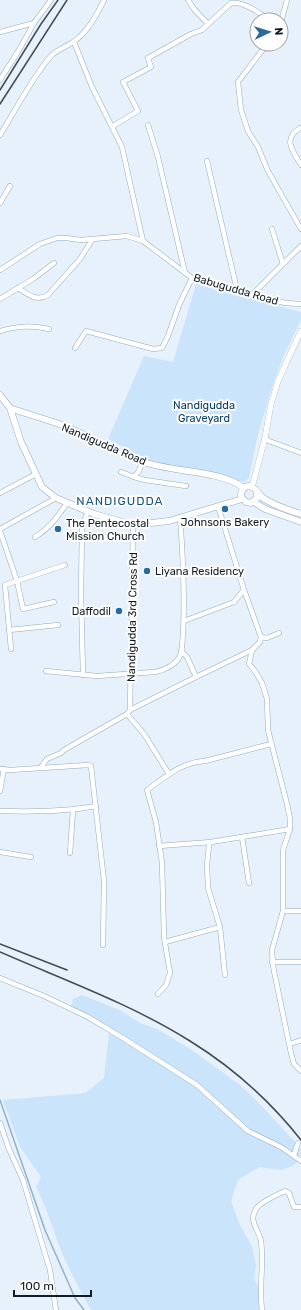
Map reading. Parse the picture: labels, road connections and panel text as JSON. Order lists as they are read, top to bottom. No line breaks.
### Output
{"streets":{"main road":["Nandigudda Road"],"street":["Babugudda Road","Nandigudda 3rd Cross Rd"]},"districts":["NANDIGUDDA"],"parks":["Nandigudda Graveyard"],"places":["Johnsons Bakery","The Pentecostal Mission Church","Liyana Residency","Daffodil"],"scale_bar":"100 m","north":"right"}
